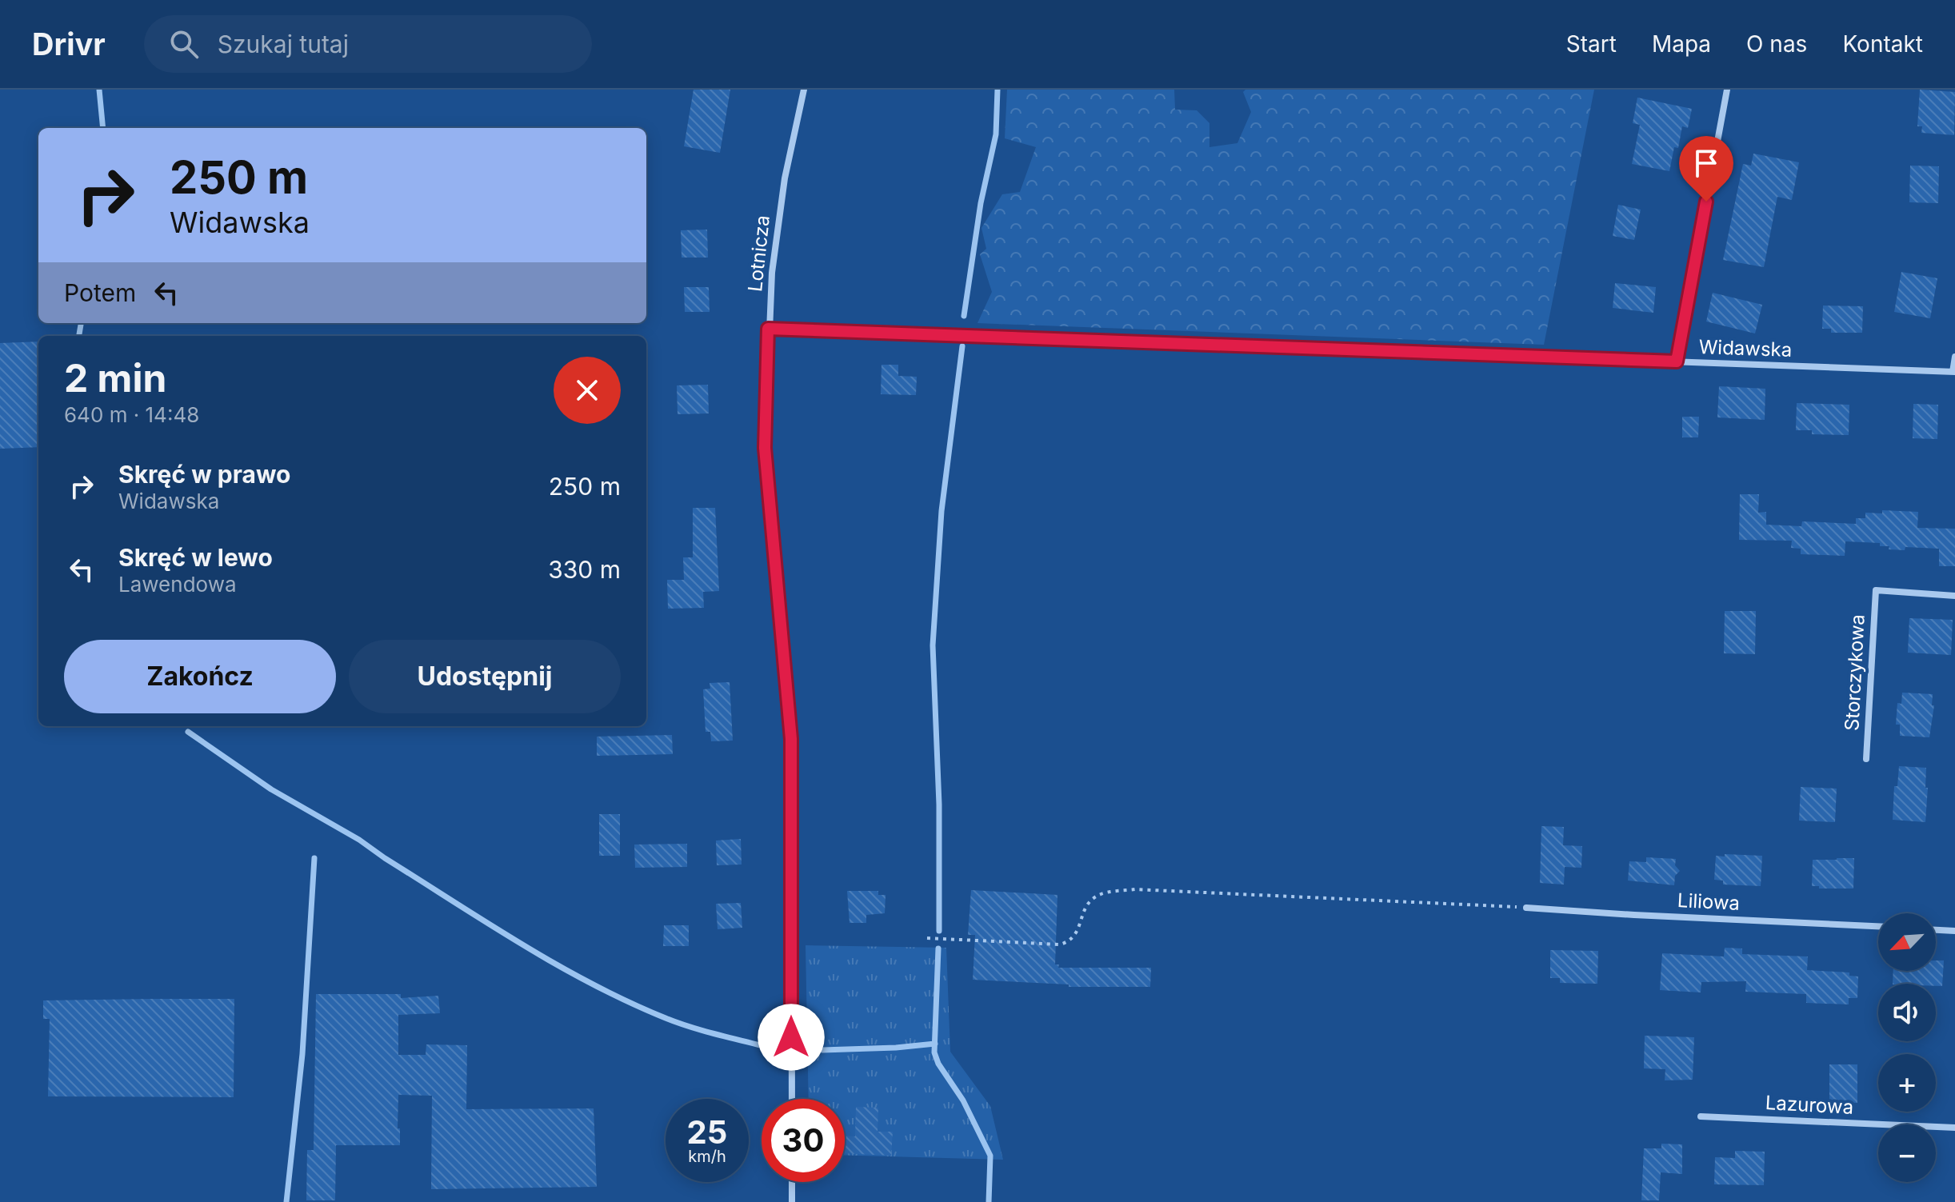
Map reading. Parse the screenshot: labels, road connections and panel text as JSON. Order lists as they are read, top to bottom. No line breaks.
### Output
{"streets":{"street":["Lotnicza","Widawska","Storczykowa","Liliowa","Lazurowa"]},"crossings":[["Lotnicza","Widawska"]],"north":"bottom left","page":{"header":"Drivr","search":"Szukaj tutaj","nav":["Start","Mapa","O nas","Kontakt"],"turn":["250 m","Widawska"],"then":"Potem","heading":["2 min","640 m · 14:48"],"list":[{"name":"Skręć w prawo","note":"Widawska","value":"250 m"},{"name":"Skręć w lewo","note":"Lawendowa","value":"330 m"}],"buttons":["Zakończ","Udostępnij"],"map_buttons":["+","−"],"speed":"25 km/h","limit":"30"}}
